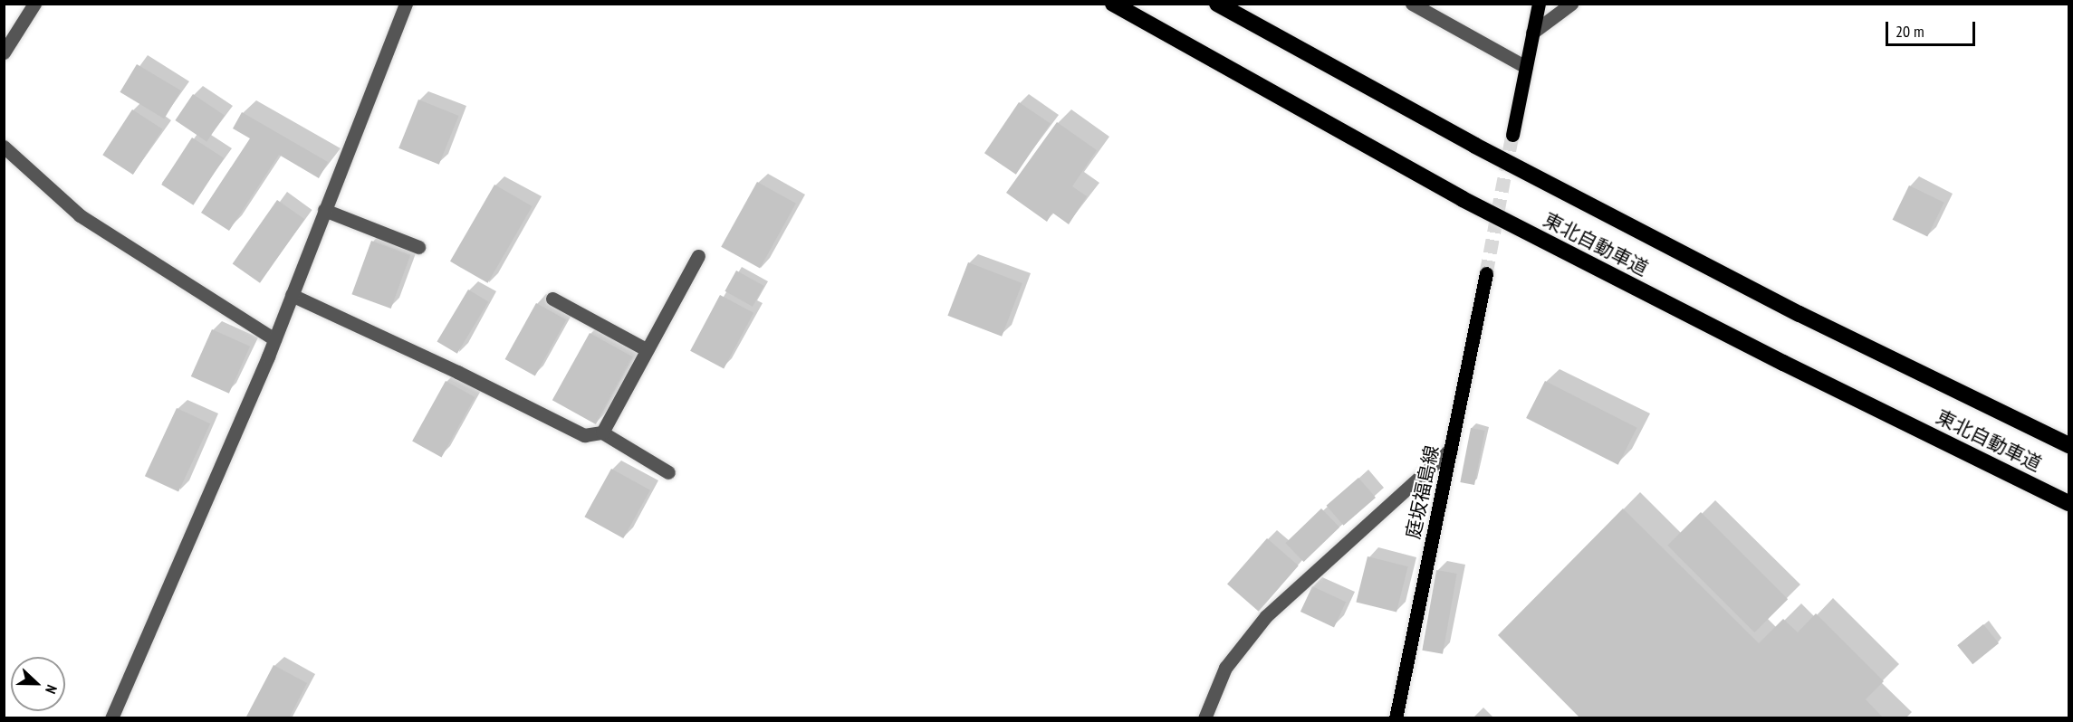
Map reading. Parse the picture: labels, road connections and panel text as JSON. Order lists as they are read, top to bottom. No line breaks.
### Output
{"streets":{"highway":["東北自動車道"],"main road":["庭坂福島線"]},"scale_bar":"20 m","north":"right"}
